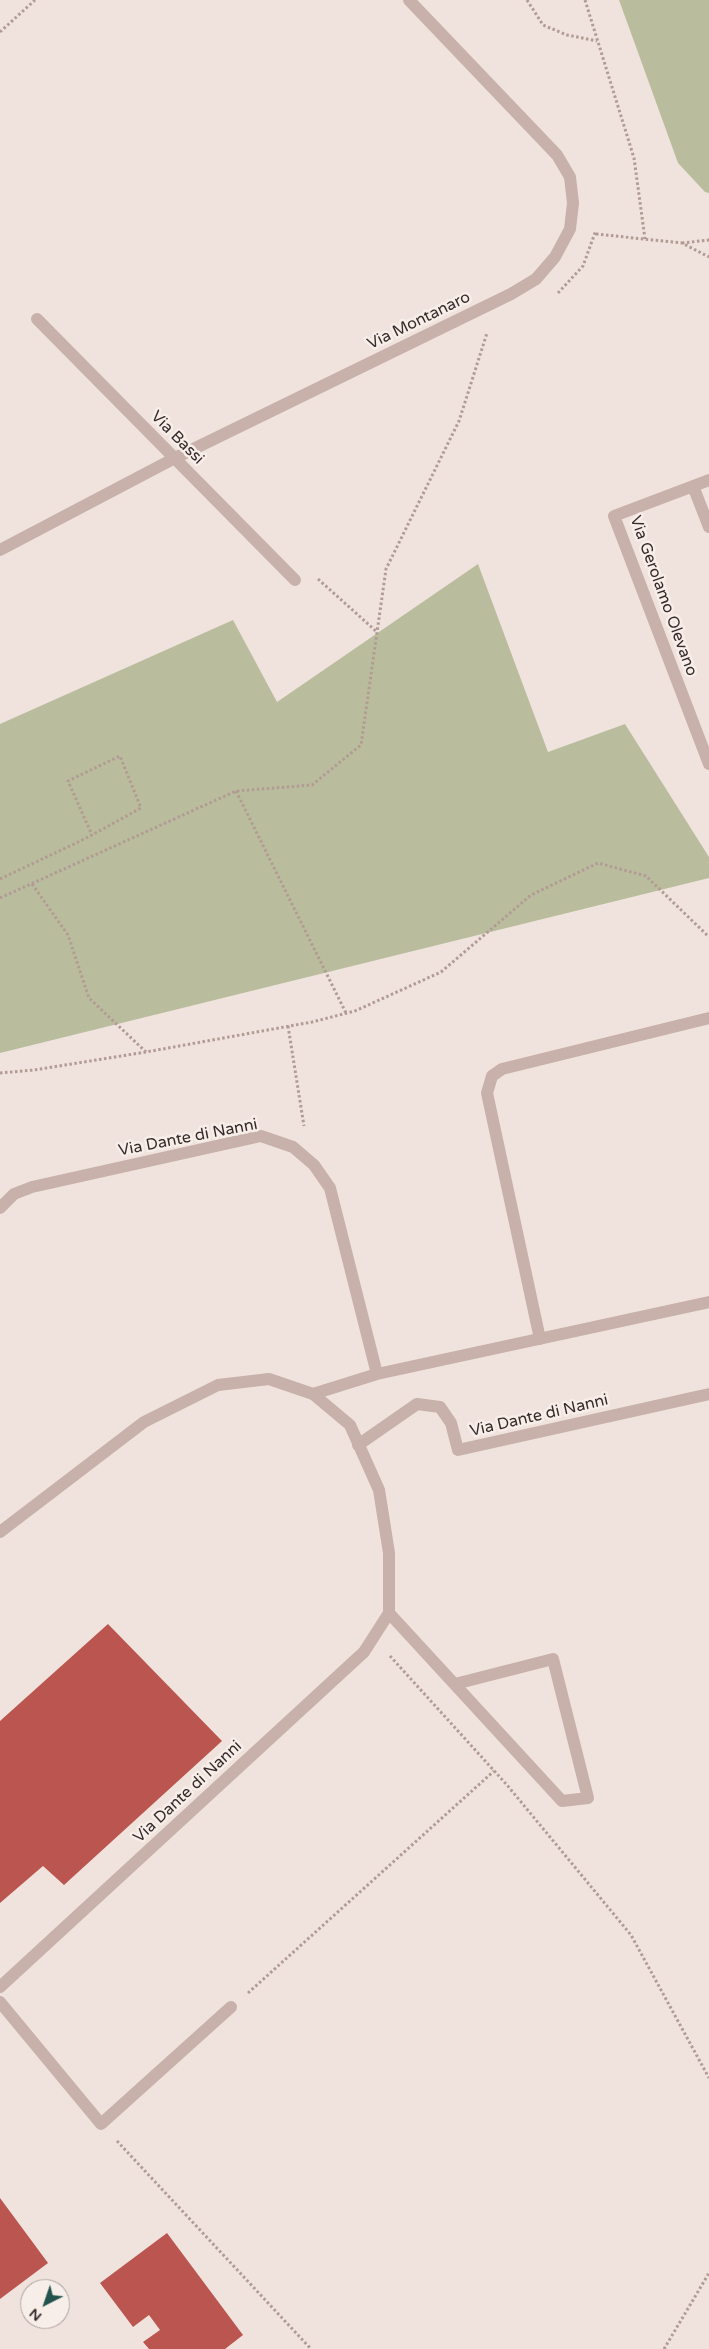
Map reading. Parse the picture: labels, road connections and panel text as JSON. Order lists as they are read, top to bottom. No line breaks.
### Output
{"streets":{"street":["Via Montanaro","Via Bassi","Via Gerolamo Olevano","Via Dante di Nanni"]},"crossings":[["Via Montanaro","Via Bassi"]],"north":"bottom left"}
